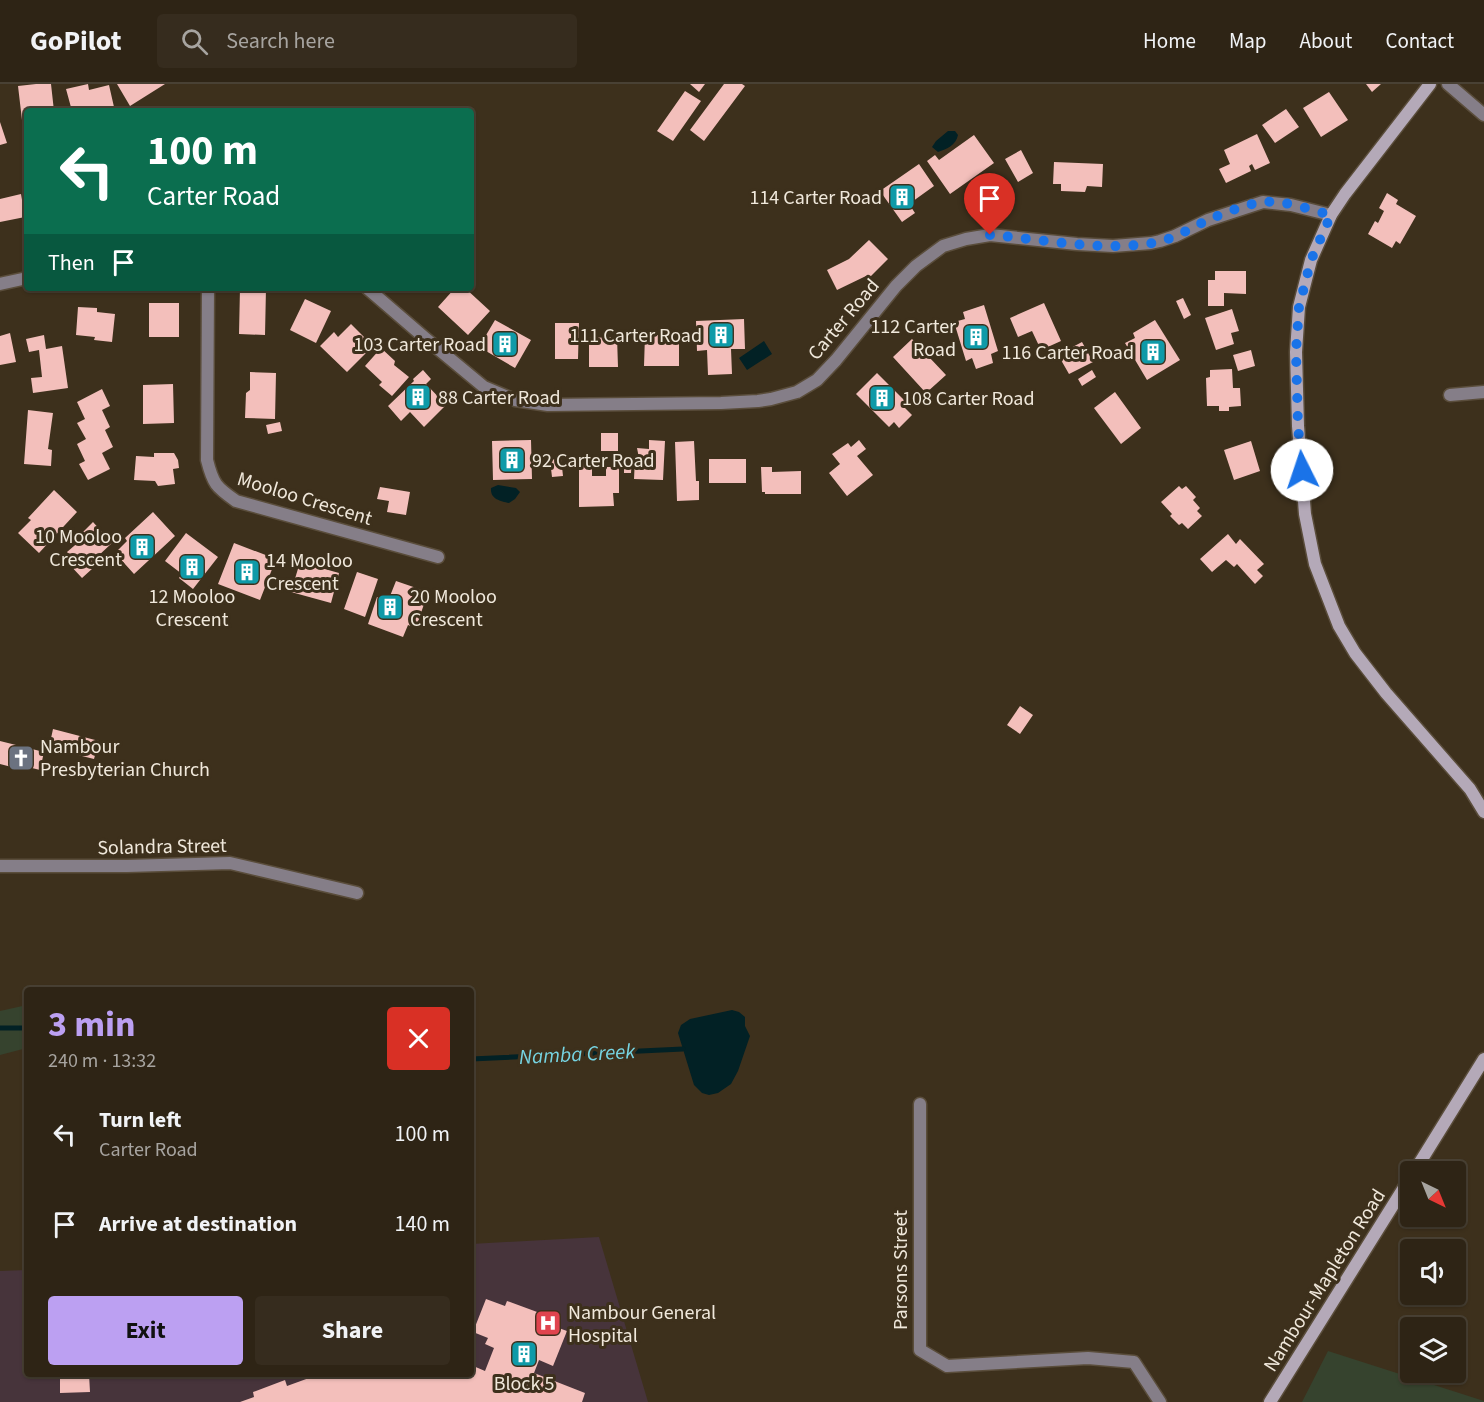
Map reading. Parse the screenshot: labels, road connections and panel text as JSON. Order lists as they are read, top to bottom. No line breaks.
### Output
{"streets":{"main road":["Nambour-Mapleton Road"],"street":["Carter Road","Mooloo Crescent","Solandra Street","Parsons Street"]},"water":["Namba Creek"],"places":{"building":["114 Carter Road","111 Carter Road","112 Carter Road","103 Carter Road","116 Carter Road","88 Carter Road","108 Carter Road","92 Carter Road","10 Mooloo Crescent","12 Mooloo Crescent","14 Mooloo Crescent","20 Mooloo Crescent","Block 5"],"church":["Nambour Presbyterian Church"],"hospital":["Nambour General Hospital"]},"north":"bottom right","page":{"header":"GoPilot","search":"Search here","nav":["Home","Map","About","Contact"],"turn":["100 m","Carter Road"],"then":"Then","heading":["3 min","240 m · 13:32"],"list":[{"name":"Turn left","note":"Carter Road","value":"100 m"},{"name":"Arrive at destination","value":"140 m"}],"buttons":["Exit","Share"]}}
